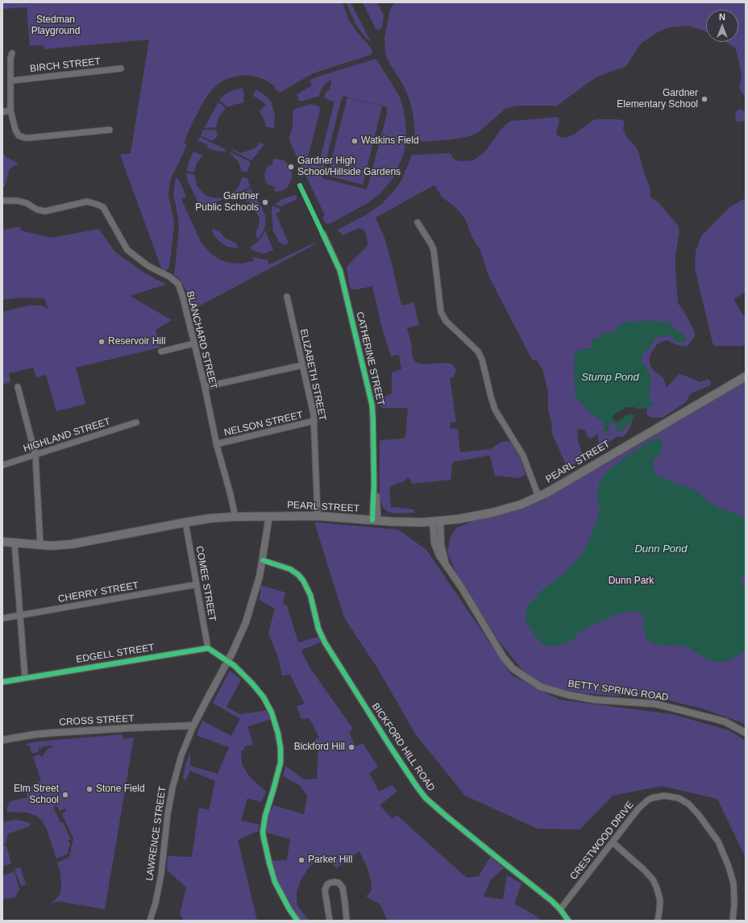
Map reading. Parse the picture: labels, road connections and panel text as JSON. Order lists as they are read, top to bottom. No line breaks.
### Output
{"streets":{"main road":["PEARL STREET"],"street":["BIRCH STREET","BLANCHARD STREET","CATHERINE STREET","ELIZABETH STREET","NELSON STREET","HIGHLAND STREET","COMEE STREET","CHERRY STREET","EDGELL STREET","BETTY SPRING ROAD","CROSS STREET","BICKFORD HILL ROAD","LAWRENCE STREET","CRESTWOOD DRIVE"]},"crossings":[["BLANCHARD STREET","NELSON STREET"],["BLANCHARD STREET","PEARL STREET"],["CATHERINE STREET","PEARL STREET"],["ELIZABETH STREET","NELSON STREET"],["ELIZABETH STREET","PEARL STREET"],["PEARL STREET","COMEE STREET"],["PEARL STREET","BETTY SPRING ROAD"],["PEARL STREET","LAWRENCE STREET"],["COMEE STREET","CHERRY STREET"],["COMEE STREET","EDGELL STREET"],["CROSS STREET","LAWRENCE STREET"],["BICKFORD HILL ROAD","LAWRENCE STREET"],["BICKFORD HILL ROAD","CRESTWOOD DRIVE"]],"water":["Stump Pond","Dunn Pond"],"parks":["Stedman Playground","Dunn Park"],"places":["Gardner Elementary School","Watkins Field","Gardner High School/Hillside Gardens","Gardner Public Schools","Reservoir Hill","Bickford Hill","Stone Field","Elm Street School","Parker Hill"],"north":"top"}
